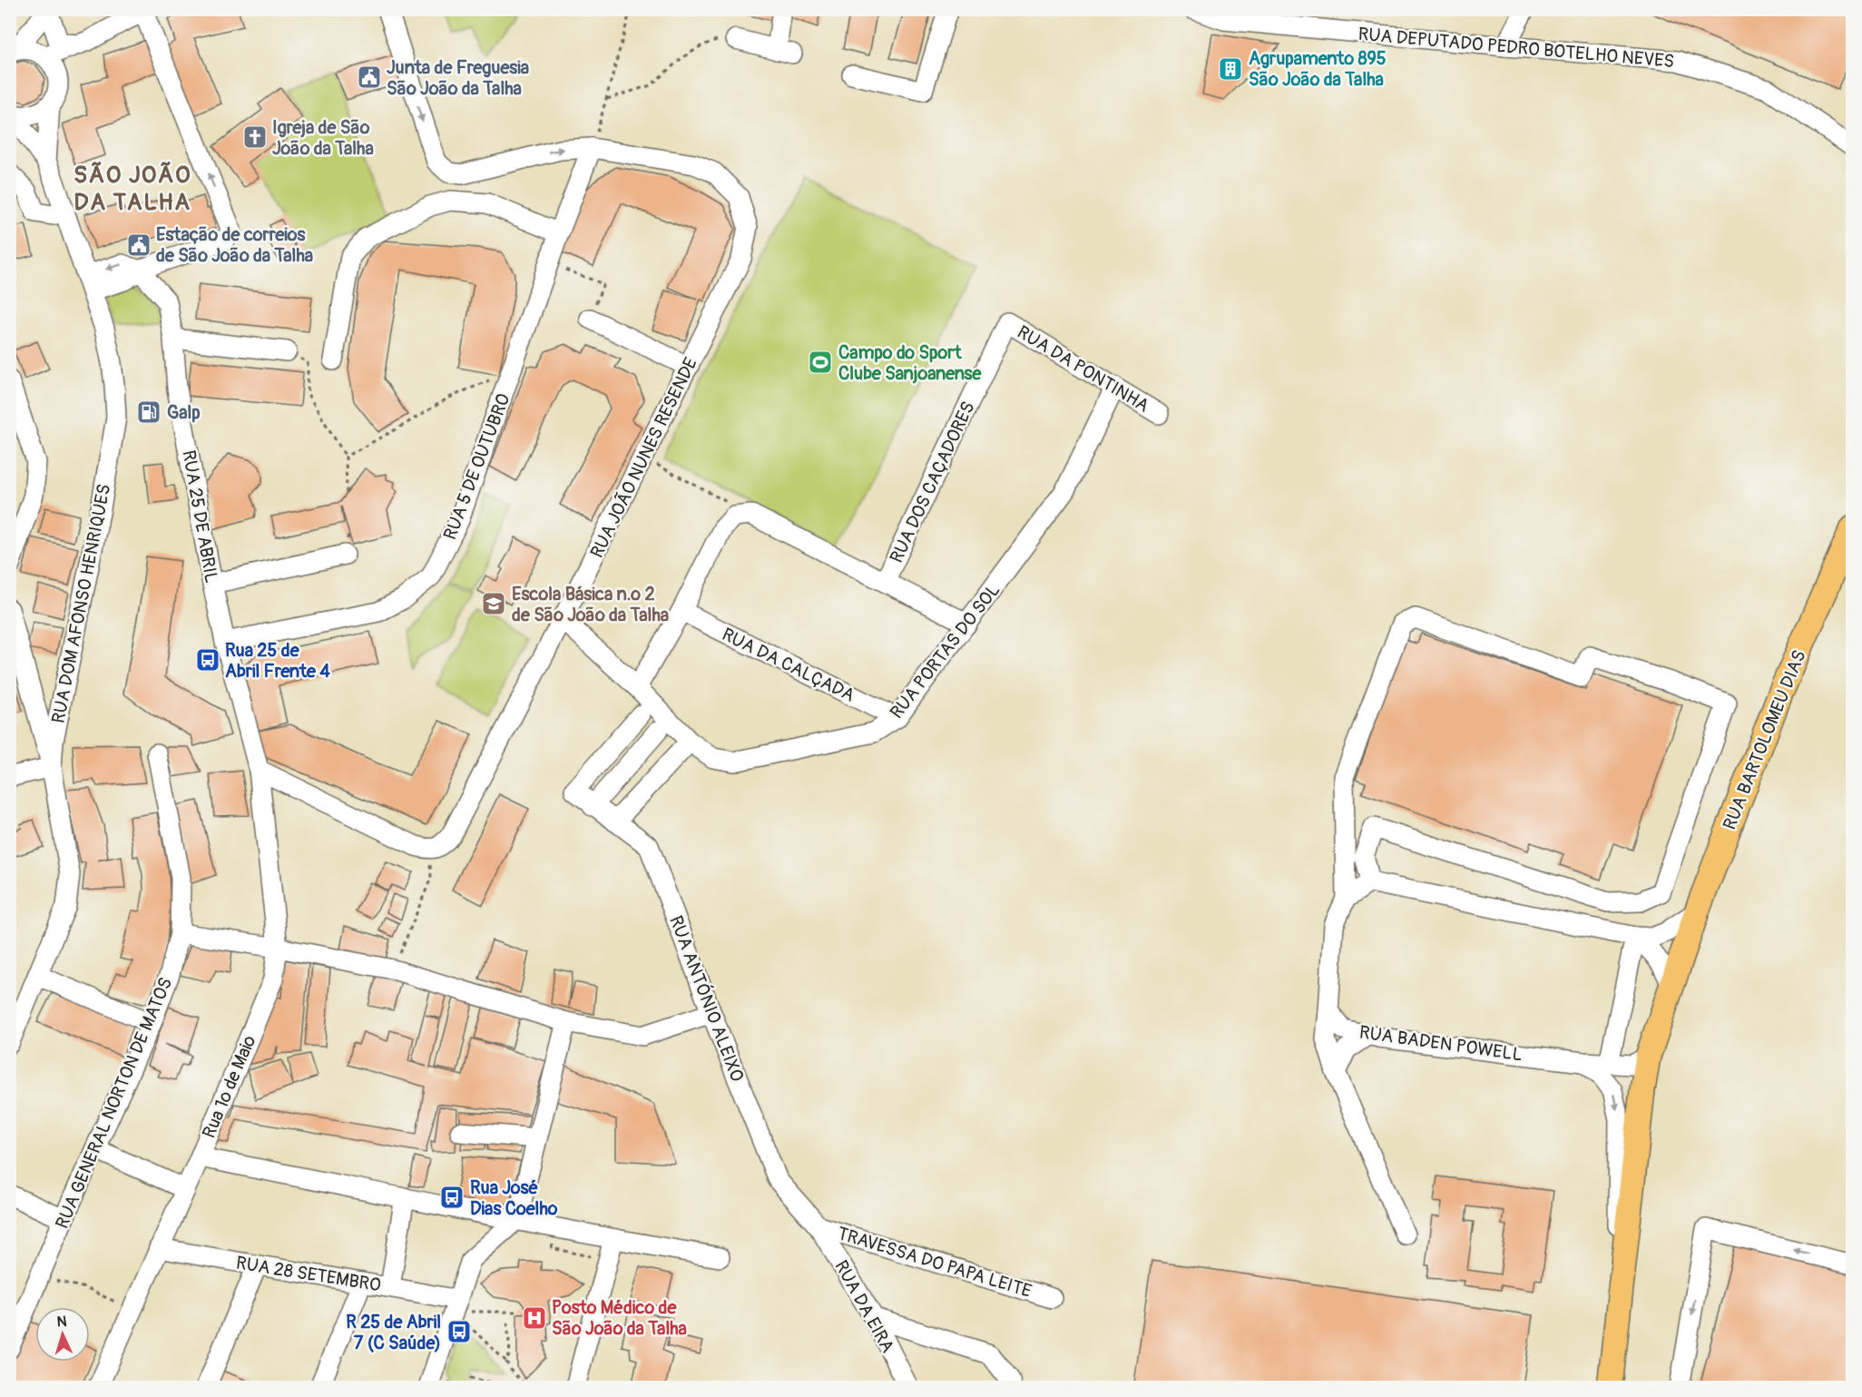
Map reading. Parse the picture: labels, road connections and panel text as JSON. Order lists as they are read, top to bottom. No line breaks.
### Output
{"streets":{"main road":["RUA BARTOLOMEU DIAS"],"street":["RUA DEPUTADO PEDRO BOTELHO NEVES","RUA DA PONTINHA","RUA JOÃO NUNES RESENDE","RUA 5 DE OUTUBRO","RUA DOS CAÇADORES","RUA 25 DE ABRIL","RUA DOM AFONSO HENRIQUES","RUA PORTAS DO SOL","RUA DA CALÇADA","RUA ANTÓNIO ALEIXO","RUA BADEN POWELL","Rua 1º de Maio","RUA GENERAL NORTON DE MATOS","TRAVESSA DO PAPA LEITE","RUA 28 SETEMBRO","RUA DA EIRA"]},"crossings":[["RUA DA PONTINHA","RUA DOS CAÇADORES"],["RUA DA PONTINHA","RUA PORTAS DO SOL"],["RUA JOÃO NUNES RESENDE","RUA 5 DE OUTUBRO"],["RUA JOÃO NUNES RESENDE","RUA PORTAS DO SOL"],["RUA 5 DE OUTUBRO","RUA 25 DE ABRIL"],["RUA 25 DE ABRIL","Rua 1º de Maio"],["RUA PORTAS DO SOL","RUA DA CALÇADA"],["RUA BARTOLOMEU DIAS","RUA BADEN POWELL"],["RUA ANTÓNIO ALEIXO","TRAVESSA DO PAPA LEITE"],["RUA ANTÓNIO ALEIXO","RUA DA EIRA"],["Rua 1º de Maio","RUA 28 SETEMBRO"],["TRAVESSA DO PAPA LEITE","RUA DA EIRA"]],"districts":["SÃO JOÃO DA TALHA"],"places":{"building":["Agrupamento 895 São João da Talha"],"public building":["Junta de Freguesia São João da Talha","Estação de correios de São João da Talha"],"church":["Igreja de São João da Talha"],"sports":["Campo do Sport Clube Sanjoanense"],"fuel station":["Galp"],"school or university":["Escola Básica n.º 2 de São João da Talha"],"bus stop":["Rua 25 de Abril Frente 4","Rua José Dias Coelho","R 25 de Abril 7 (C Saúde)"],"hospital":["Posto Médico de São João da Talha"]},"north":"top"}
